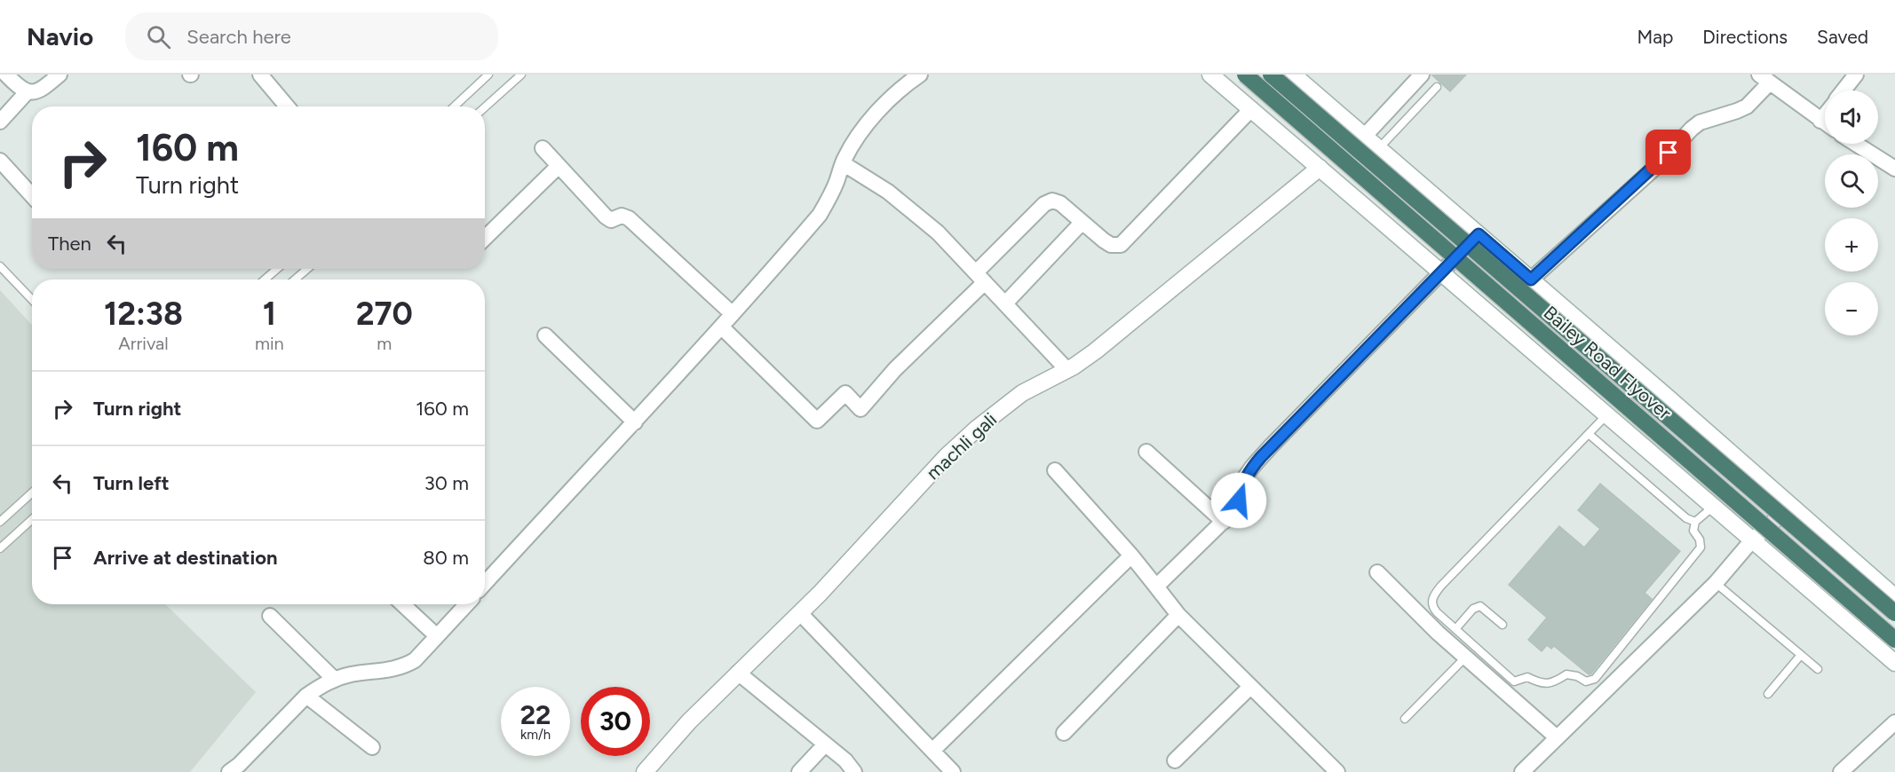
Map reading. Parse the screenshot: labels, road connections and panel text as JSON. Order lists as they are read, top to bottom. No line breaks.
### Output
{"streets":{"highway":["Bailey Road Flyover"],"main road":["machli gali"]},"page":{"header":"Navio","search":"Search here","nav":["Map","Directions","Saved"],"map_buttons":["+","−"],"turn":["160 m","Turn right"],"then":"Then","eta":["12:38","Arrival","1","min","270","m"],"list":[{"name":"Turn right","value":"160 m"},{"name":"Turn left","value":"30 m"},{"name":"Arrive at destination","value":"80 m"}],"speed":"22 km/h","limit":"30"}}
